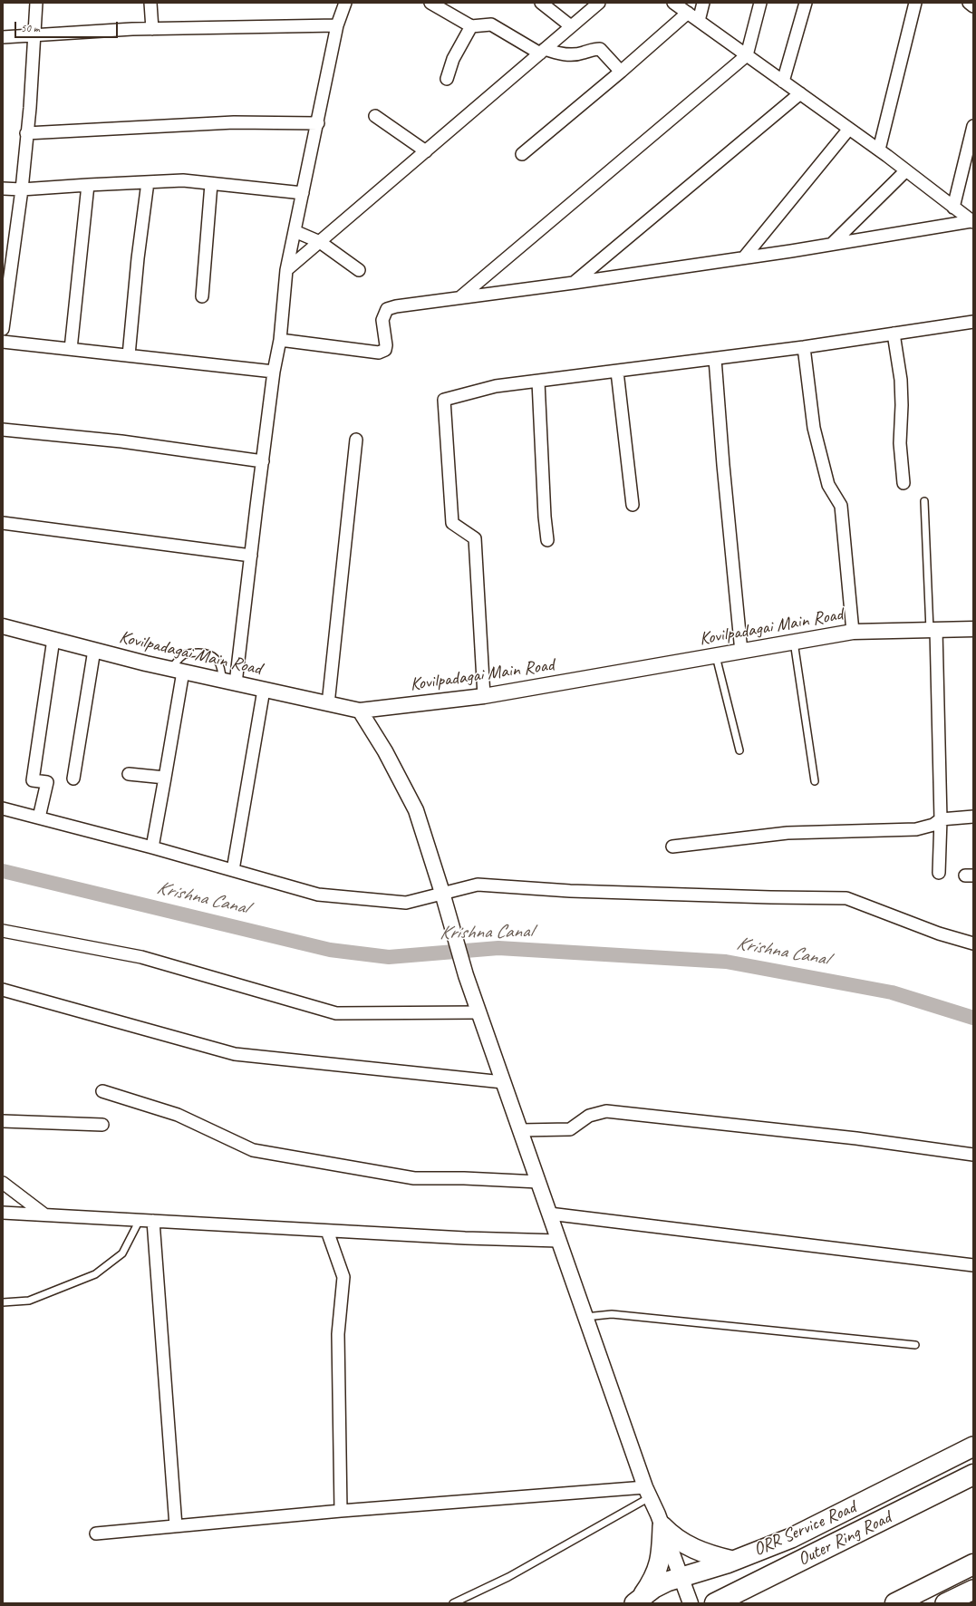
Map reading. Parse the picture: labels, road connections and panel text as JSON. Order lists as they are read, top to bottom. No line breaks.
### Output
{"streets":{"highway":["Outer Ring Road"],"main road":["ORR Service Road"],"street":["Kovilpadagai Main Road"]},"water":["Krishna Canal"],"scale_bar":"50 m"}
